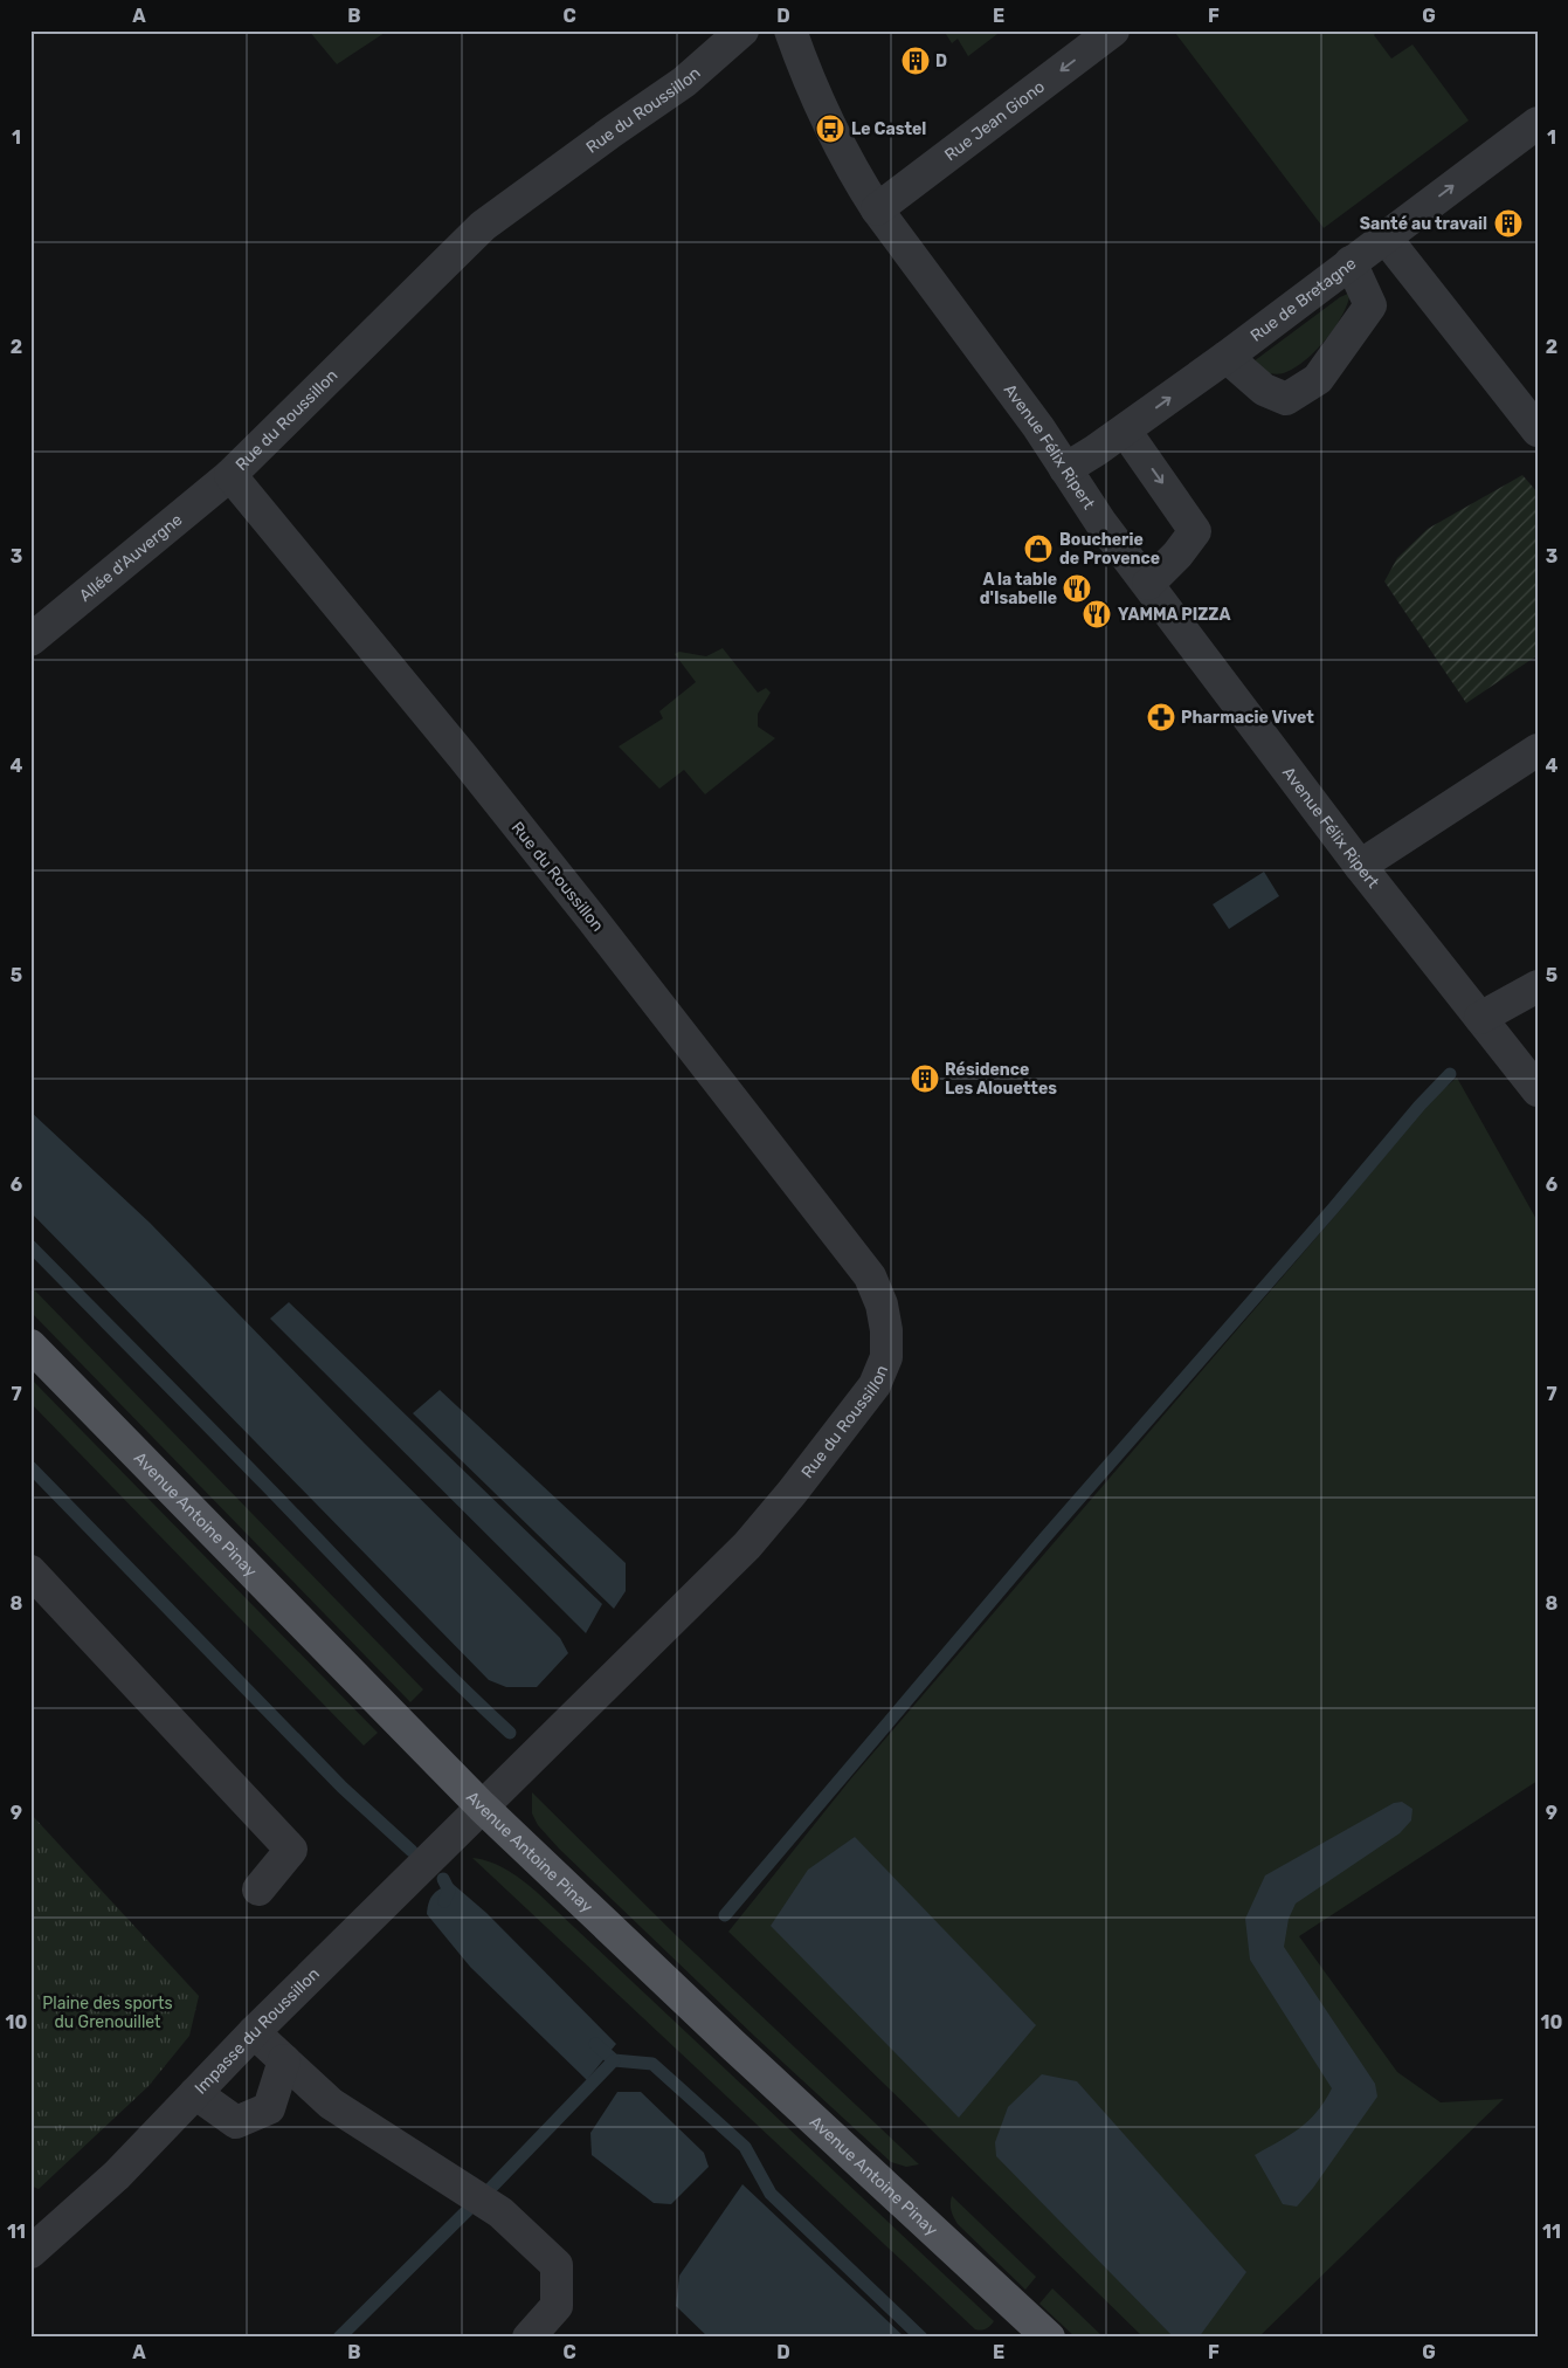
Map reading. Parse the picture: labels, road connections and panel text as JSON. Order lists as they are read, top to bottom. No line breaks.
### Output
{"streets":{"main road":["Avenue Antoine Pinay"],"street":["Rue du Roussillon","Rue Jean Giono","Rue de Bretagne","Avenue Félix Ripert","Allée d'Auvergne","Impasse du Roussillon"]},"crossings":[["Rue du Roussillon","Allée d'Auvergne"],["Rue du Roussillon","Avenue Antoine Pinay"],["Rue du Roussillon","Impasse du Roussillon"],["Rue Jean Giono","Avenue Félix Ripert"],["Rue de Bretagne","Avenue Félix Ripert"],["Avenue Antoine Pinay","Impasse du Roussillon"]],"one_way":["Rue Jean Giono","Rue de Bretagne"],"parks":["Plaine des sports du Grenouillet"],"places":{"building":["D","Santé au travail","Résidence Les Alouettes"],"bus stop":["Le Castel"],"shop":["Boucherie de Provence"],"restaurant":["A la table d'Isabelle","YAMMA PIZZA"],"pharmacy":["Pharmacie Vivet"]},"grid":{"columns":["A","B","C","D","E","F","G"],"rows":["1","2","3","4","5","6","7","8","9","10","11"]}}
